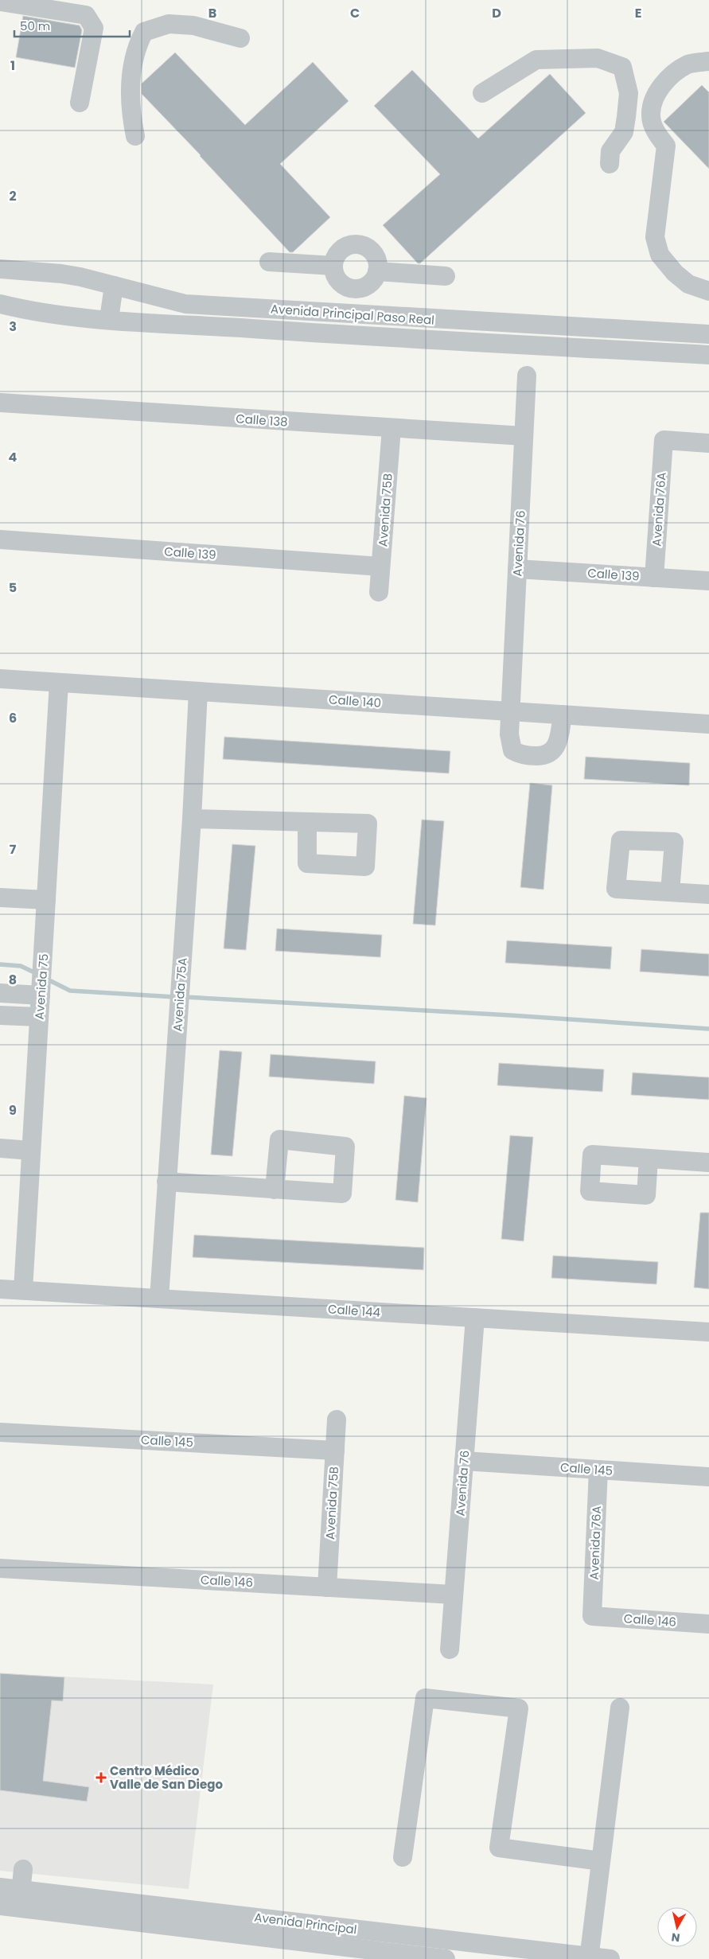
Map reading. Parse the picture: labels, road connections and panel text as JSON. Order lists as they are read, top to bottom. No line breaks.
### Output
{"streets":{"street":["Avenida Principal Paso Real","Calle 138","Avenida 76A","Avenida 75B","Avenida 76","Calle 139","Calle 140","Avenida 75","Avenida 75A","Calle 144","Calle 145","Calle 146","Avenida Principal"]},"crossings":[["Calle 138","Avenida 75B"],["Calle 138","Avenida 76"],["Avenida 76A","Calle 139"],["Avenida 76A","Calle 145"],["Avenida 76A","Calle 146"],["Avenida 75B","Calle 139"],["Avenida 75B","Calle 145"],["Avenida 75B","Calle 146"],["Avenida 76","Calle 139"],["Avenida 76","Calle 140"],["Avenida 76","Calle 144"],["Avenida 76","Calle 145"],["Avenida 76","Calle 146"],["Calle 140","Avenida 75"],["Calle 140","Avenida 75A"],["Avenida 75","Calle 144"],["Avenida 75A","Calle 144"]],"places":{"health":["Centro Médico Valle de San Diego"]},"scale_bar":"50 m","north":"bottom","grid":{"columns":["B","C","D","E"],"rows":["1","2","3","4","5","6","7","8","9"]}}
